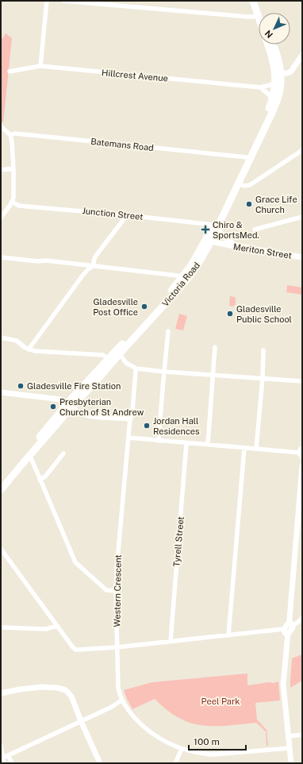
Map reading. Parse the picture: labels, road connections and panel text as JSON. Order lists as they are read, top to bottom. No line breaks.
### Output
{"streets":{"highway":["Victoria Road"],"street":["Hillcrest Avenue","Batemans Road","Junction Street","Meriton Street","Tyrell Street","Western Crescent"]},"crossings":[["Batemans Road","Victoria Road"],["Junction Street","Victoria Road"],["Meriton Street","Victoria Road"]],"parks":["Peel Park"],"places":{"other":["Grace Life Church","Gladesville Post Office","Gladesville Public School","Gladesville Fire Station","Presbyterian Church of St Andrew","Jordan Hall Residences"],"health":["Chiro & SportsMed."]},"scale_bar":"100 m","north":"bottom left"}
